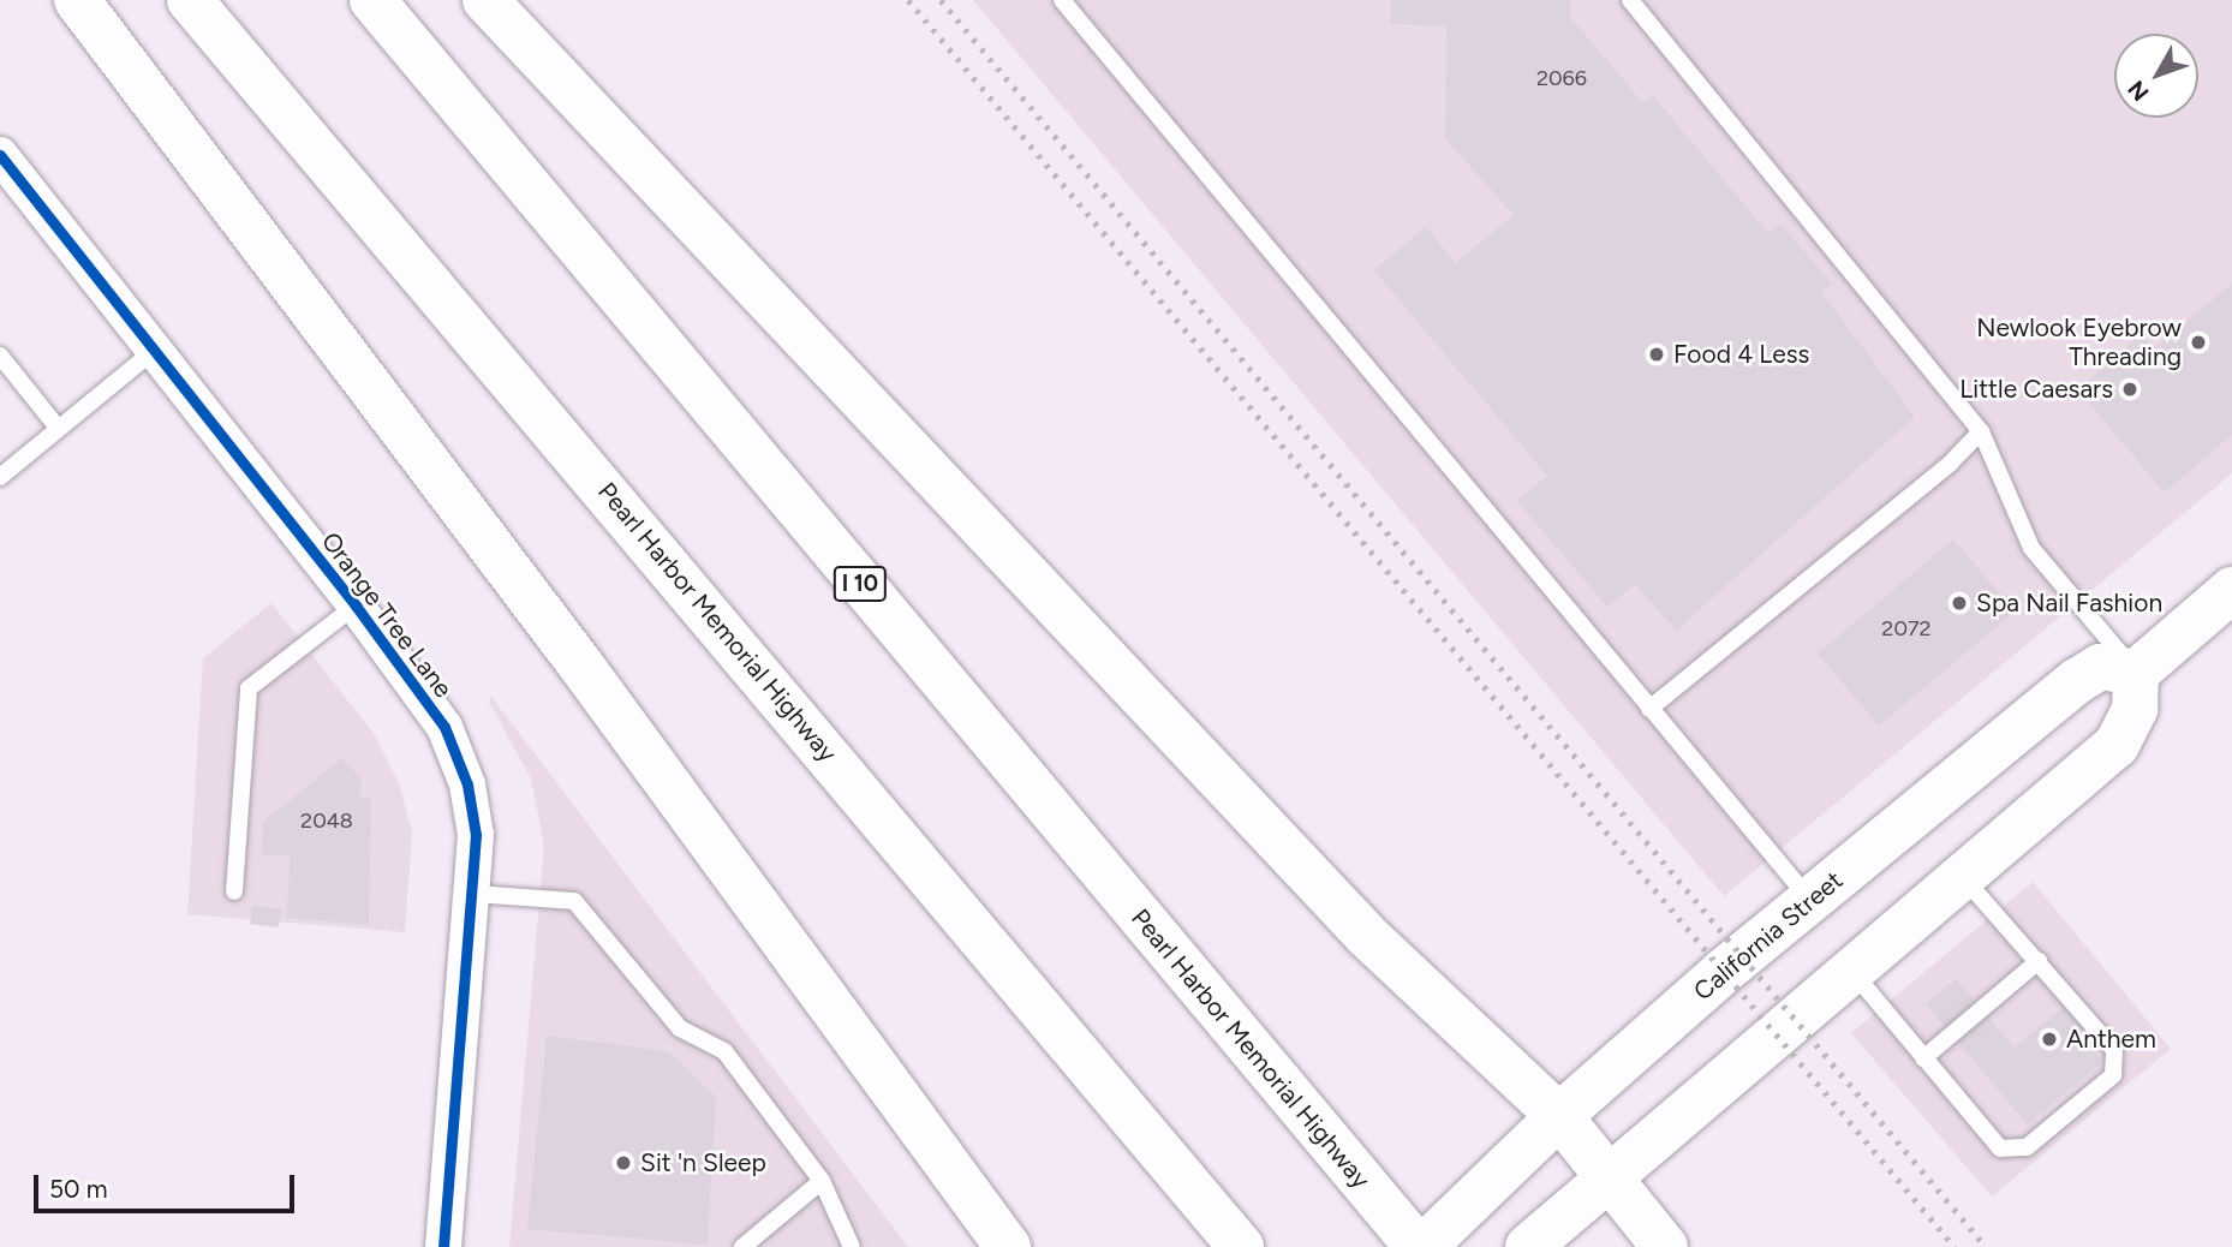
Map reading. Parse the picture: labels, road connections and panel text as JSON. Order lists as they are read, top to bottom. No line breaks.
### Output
{"streets":{"main road":["I 10","Pearl Harbor Memorial Highway","California Street"],"street":["Orange Tree Lane"]},"crossings":[["Pearl Harbor Memorial Highway","California Street"]],"places":["Newlook Eyebrow Threading","Food 4 Less","Little Caesars","Spa Nail Fashion","Anthem","Sit 'n Sleep"],"house_numbers":["2066","2072","2048"],"scale_bar":"50 m","north":"bottom left"}
